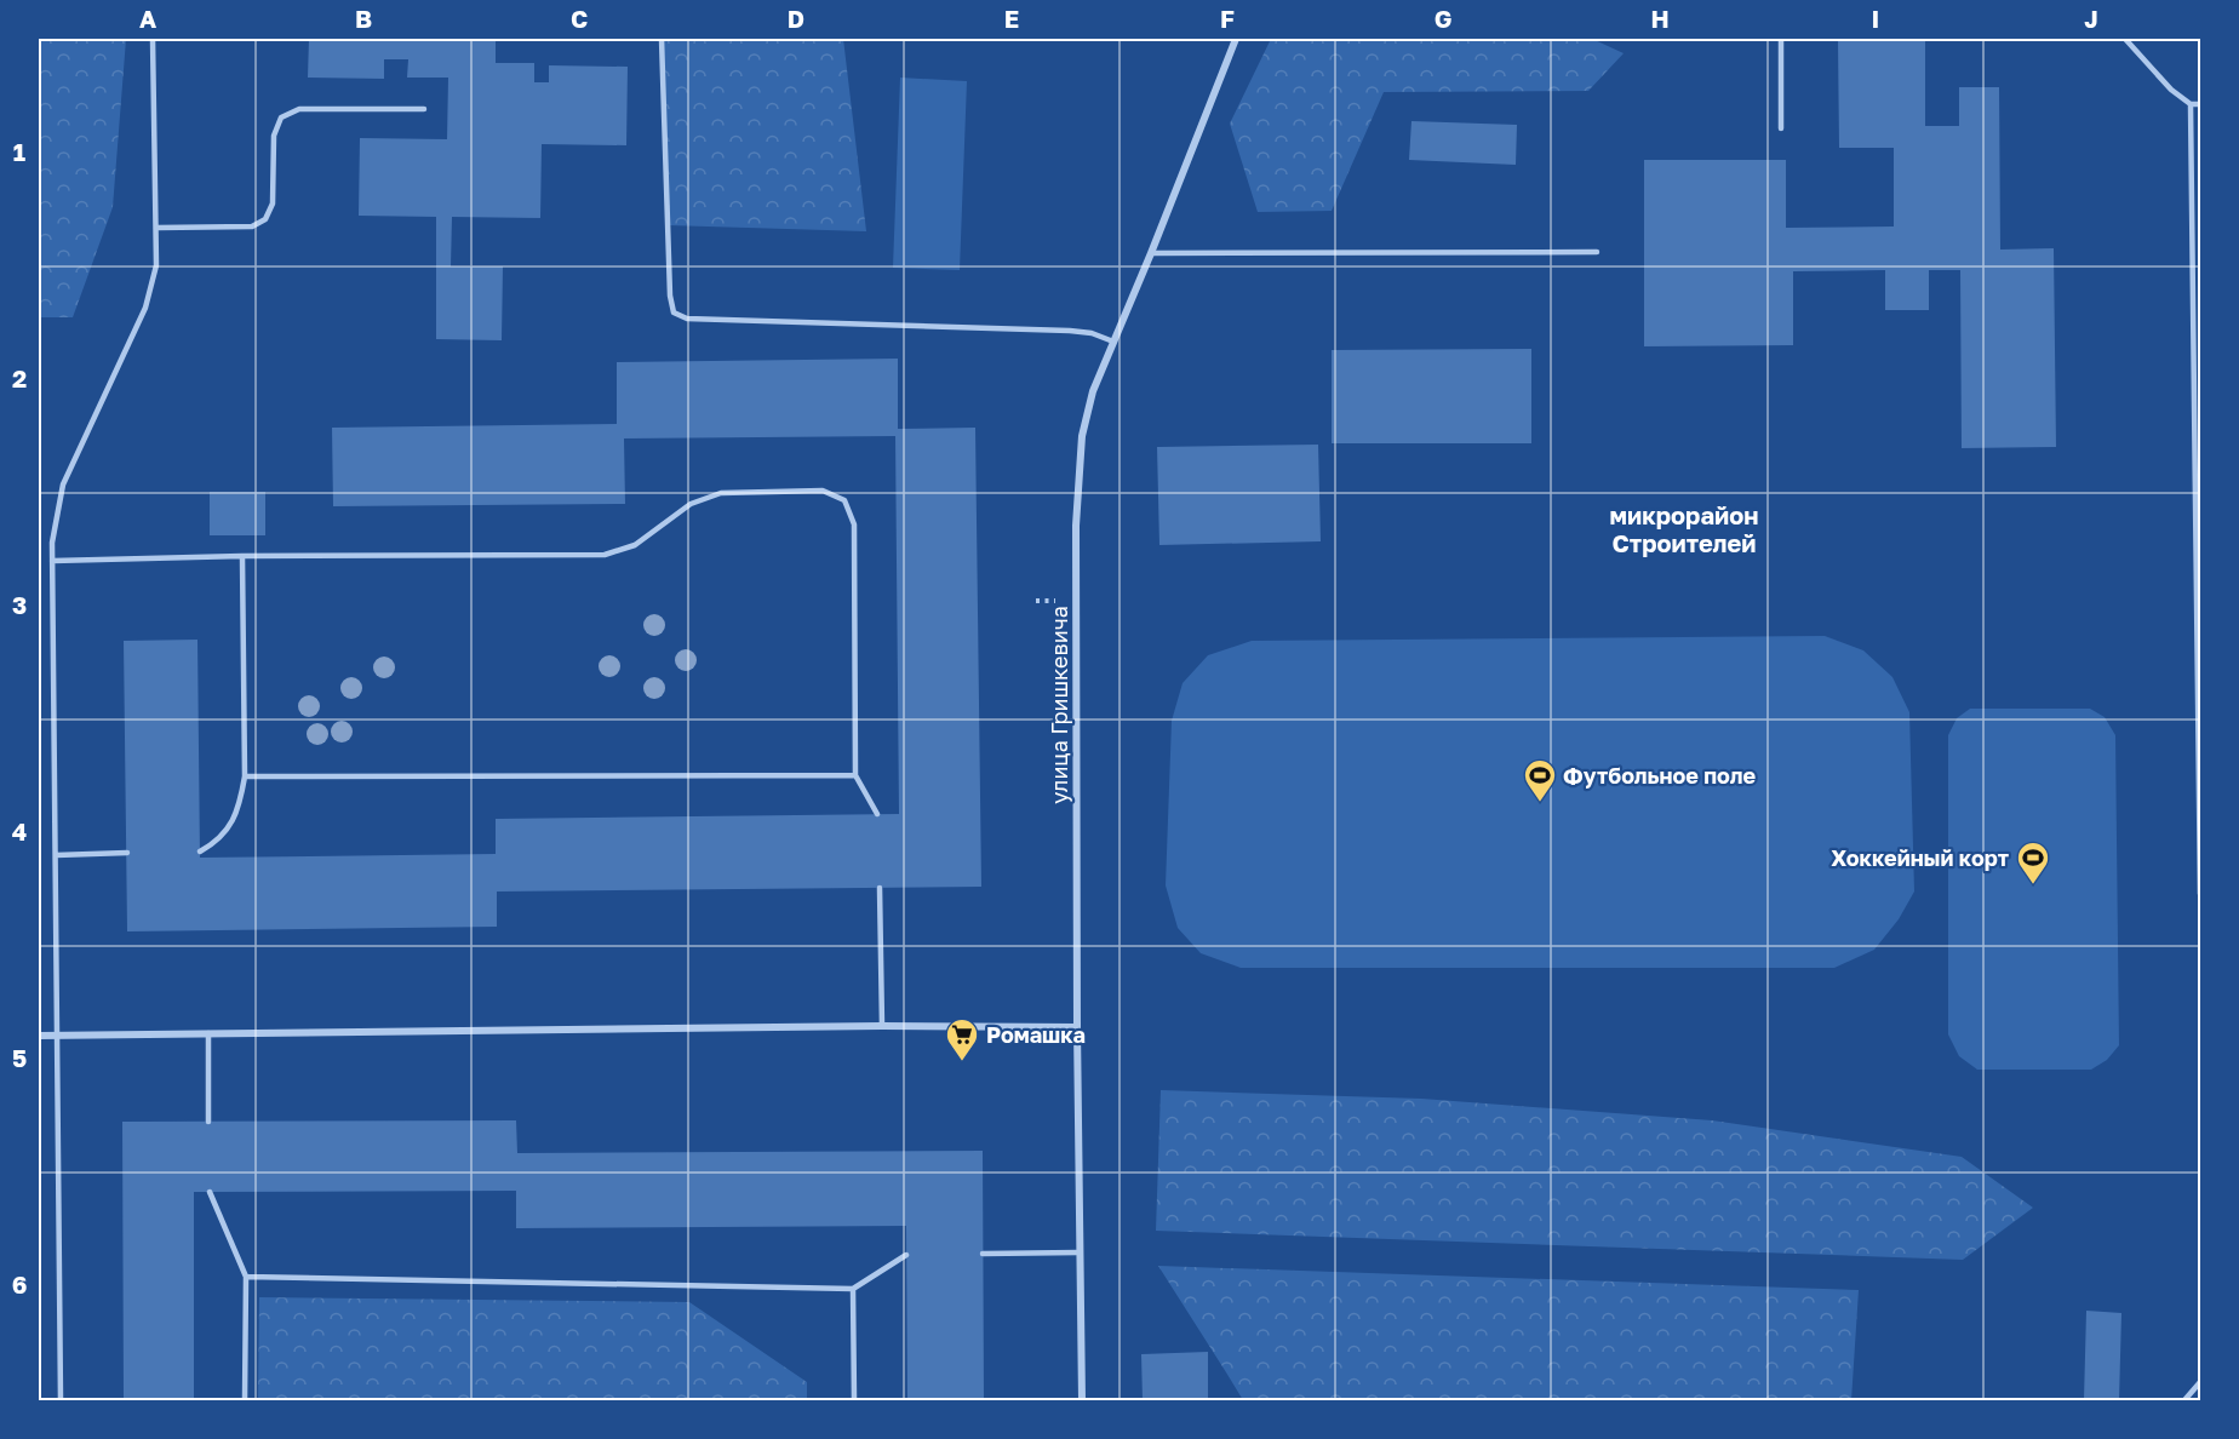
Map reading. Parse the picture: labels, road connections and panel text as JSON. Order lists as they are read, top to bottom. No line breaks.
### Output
{"streets":{"street":["улица Гришкевича"]},"districts":["микрорайон Строителей"],"places":{"sports":["Футбольное поле","Хоккейный корт"],"supermarket":["Ромашка"]},"grid":{"columns":["A","B","C","D","E","F","G","H","I","J"],"rows":["1","2","3","4","5","6"]}}
